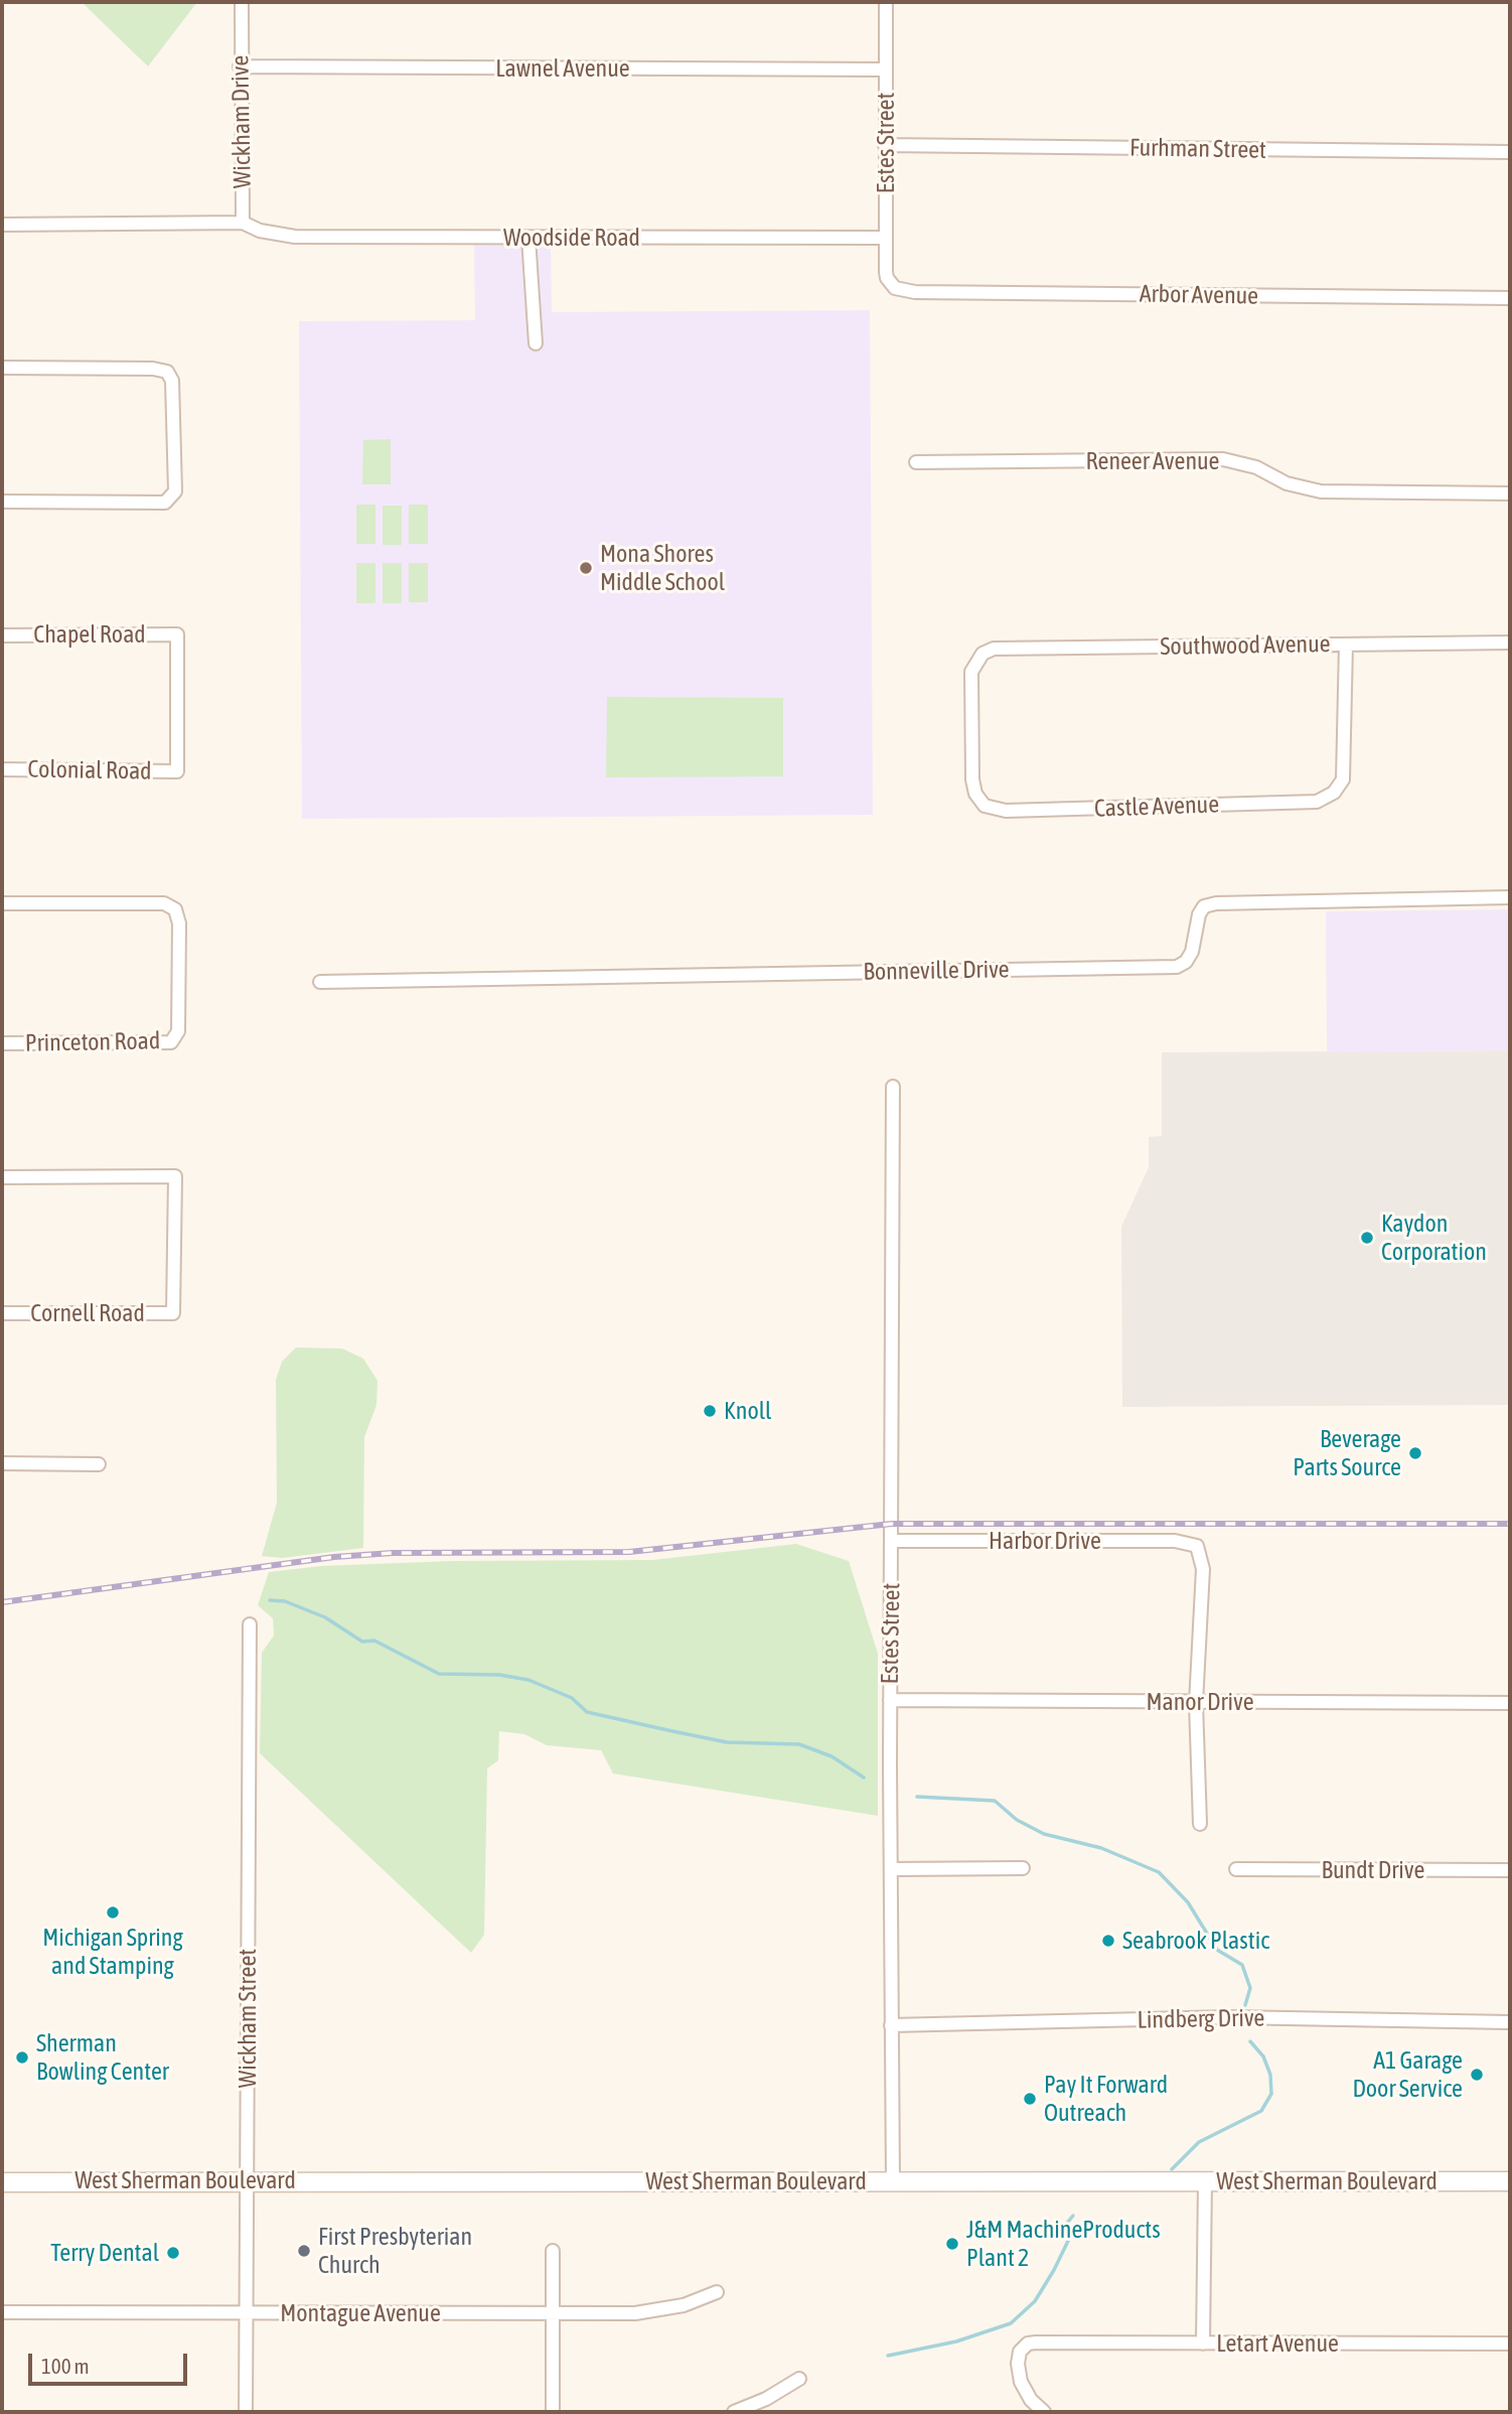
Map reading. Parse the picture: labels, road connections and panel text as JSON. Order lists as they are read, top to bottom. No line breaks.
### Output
{"streets":{"main road":["West Sherman Boulevard"],"street":["Lawnel Avenue","Wickham Drive","Estes Street","Furhman Street","Woodside Road","Arbor Avenue","Reneer Avenue","Chapel Road","Southwood Avenue","Colonial Road","Castle Avenue","Bonneville Drive","Princeton Road","Cornell Road","Harbor Drive","Manor Drive","Bundt Drive","Wickham Street","Lindberg Drive","Montague Avenue","Letart Avenue"]},"crossings":[["Lawnel Avenue","Wickham Drive"],["Lawnel Avenue","Estes Street"],["Wickham Drive","Woodside Road"],["Estes Street","Furhman Street"],["Estes Street","Woodside Road"],["Estes Street","Arbor Avenue"],["Estes Street","Harbor Drive"],["Estes Street","Manor Drive"],["Estes Street","Lindberg Drive"],["Estes Street","West Sherman Boulevard"],["Chapel Road","Colonial Road"],["Southwood Avenue","Castle Avenue"],["Harbor Drive","Manor Drive"],["Wickham Street","West Sherman Boulevard"],["Wickham Street","Montague Avenue"]],"places":["Mona Shores Middle School","Kaydon Corporation","Knoll","Beverage Parts Source","Michigan Spring and Stamping","Seabrook Plastic","Sherman Bowling Center","A1 Garage Door Service","Pay It Forward Outreach","J&M MachineProducts Plant 2","First Presbyterian Church","Terry Dental"],"scale_bar":"100 m"}
